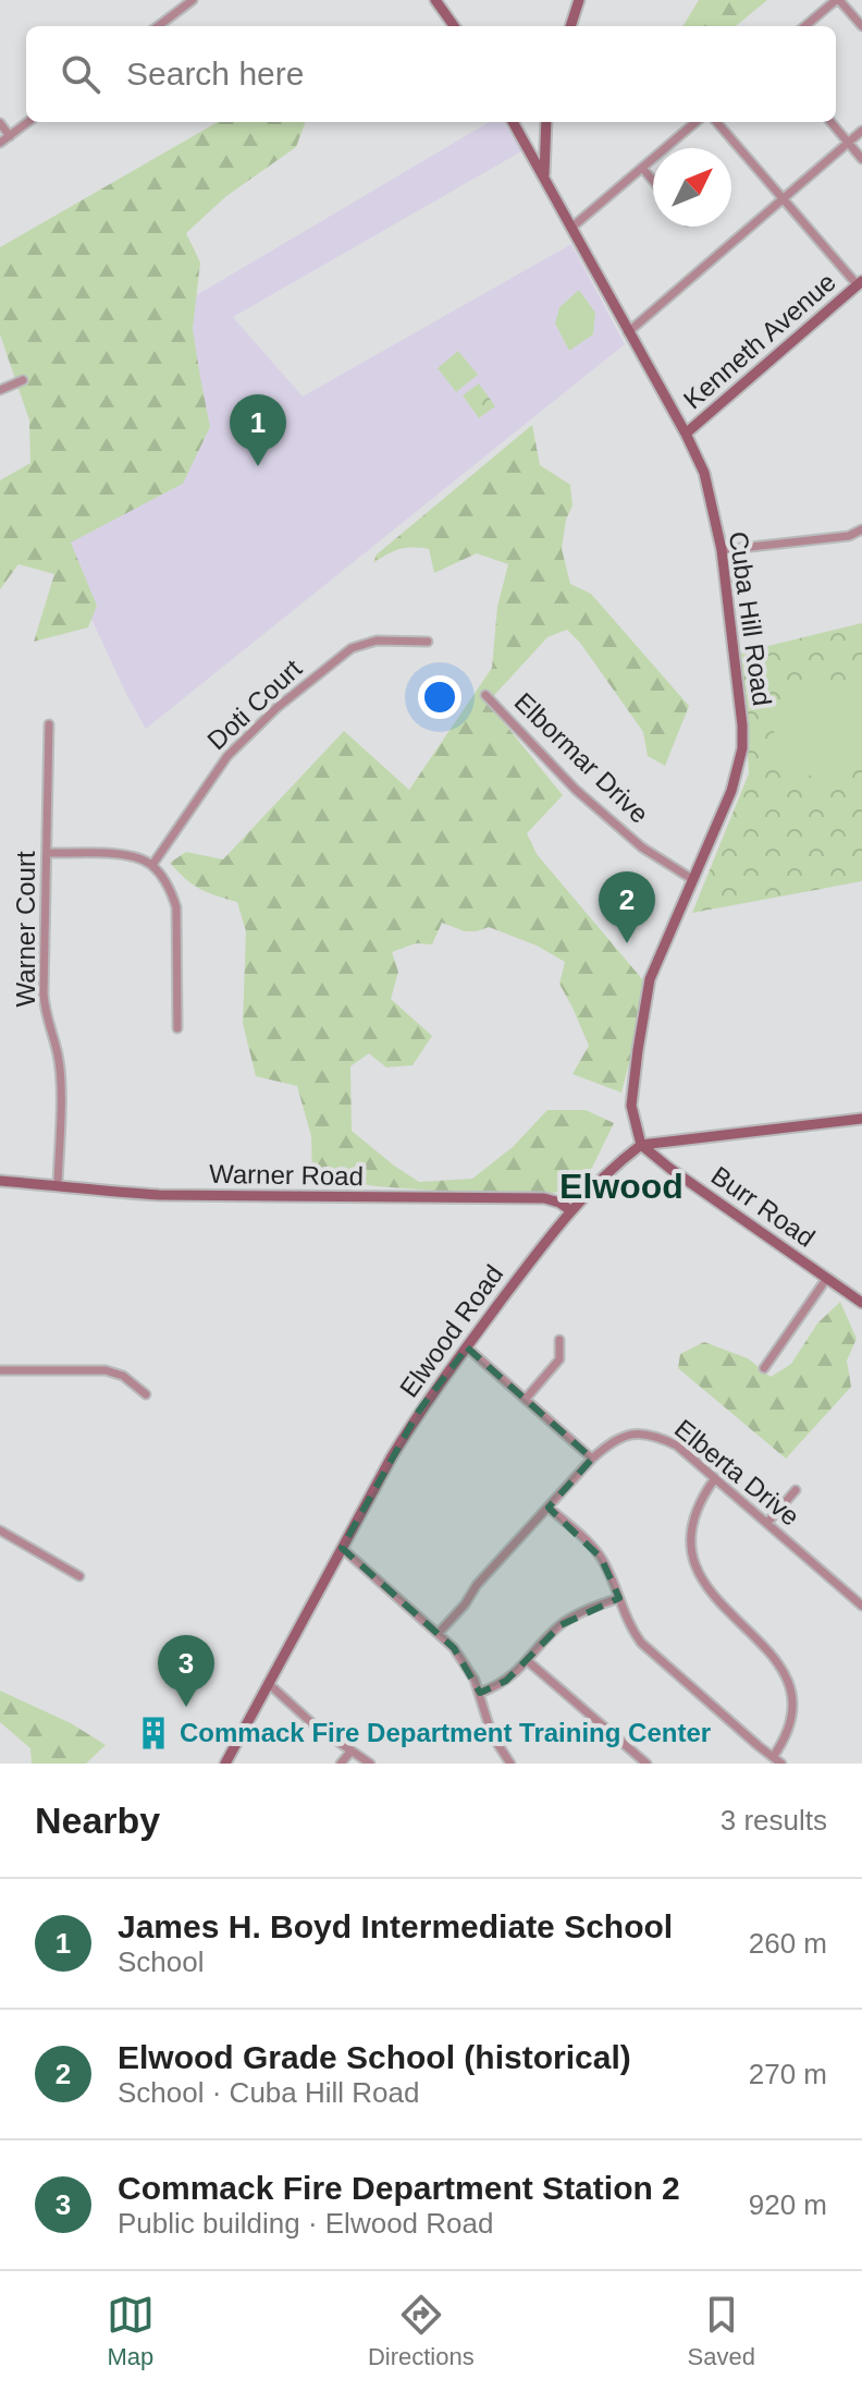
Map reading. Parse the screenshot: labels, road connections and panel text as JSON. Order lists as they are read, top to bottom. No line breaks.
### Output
{"streets":{"main road":["Kenneth Avenue","Cuba Hill Road","Warner Road","Burr Road","Elwood Road"],"street":["Doti Court","Elbormar Drive","Warner Court","Elberta Drive"]},"crossings":[["Kenneth Avenue","Cuba Hill Road"],["Cuba Hill Road","Elbormar Drive"],["Cuba Hill Road","Burr Road"],["Cuba Hill Road","Elwood Road"],["Warner Court","Warner Road"],["Warner Road","Elwood Road"],["Burr Road","Elwood Road"]],"districts":["Elwood"],"places":{"building":["Commack Fire Department Training Center"]},"north":"top right","page":{"search":"Search here","pins":["1","2","3"],"heading":["Nearby","3 results"],"list":[{"mark":"1","name":"James H. Boyd Intermediate School","note":"School","value":"260 m"},{"mark":"2","name":"Elwood Grade School (historical)","note":"School · Cuba Hill Road","value":"270 m"},{"mark":"3","name":"Commack Fire Department Station 2","note":"Public building · Elwood Road","value":"920 m"}],"nav":["Map","Directions","Saved"]}}
